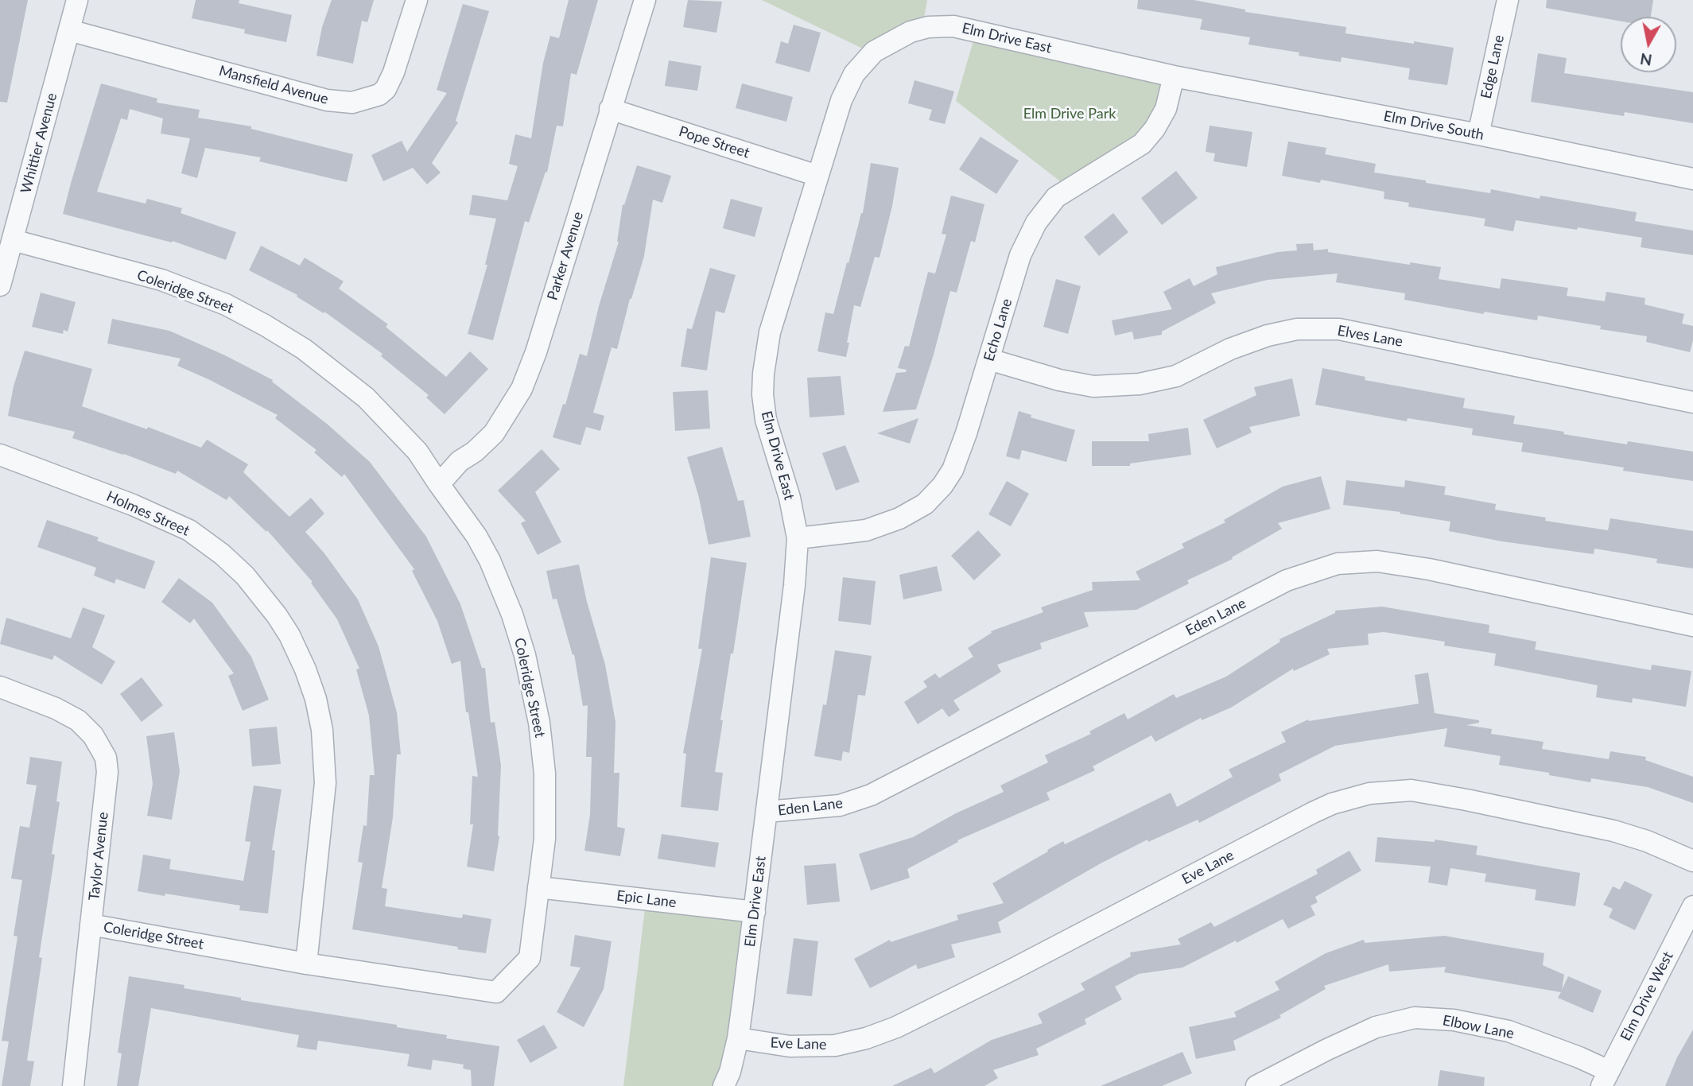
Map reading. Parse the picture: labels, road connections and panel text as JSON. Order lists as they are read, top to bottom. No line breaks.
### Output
{"streets":{"street":["Elm Drive East","Edge Lane","Mansfield Avenue","Elm Drive South","Pope Street","Whittier Avenue","Parker Avenue","Coleridge Street","Echo Lane","Elves Lane","Holmes Street","Eden Lane","Taylor Avenue","Eve Lane","Epic Lane","Elm Drive West","Elbow Lane"]},"crossings":[["Elm Drive East","Elm Drive South"],["Elm Drive East","Pope Street"],["Elm Drive East","Echo Lane"],["Elm Drive East","Eden Lane"],["Elm Drive East","Eve Lane"],["Elm Drive East","Epic Lane"],["Edge Lane","Elm Drive South"],["Mansfield Avenue","Whittier Avenue"],["Elm Drive South","Echo Lane"],["Pope Street","Parker Avenue"],["Whittier Avenue","Coleridge Street"],["Parker Avenue","Coleridge Street"],["Coleridge Street","Holmes Street"],["Coleridge Street","Taylor Avenue"],["Coleridge Street","Epic Lane"],["Echo Lane","Elves Lane"],["Elm Drive West","Elbow Lane"]],"parks":["Elm Drive Park"],"north":"bottom"}
